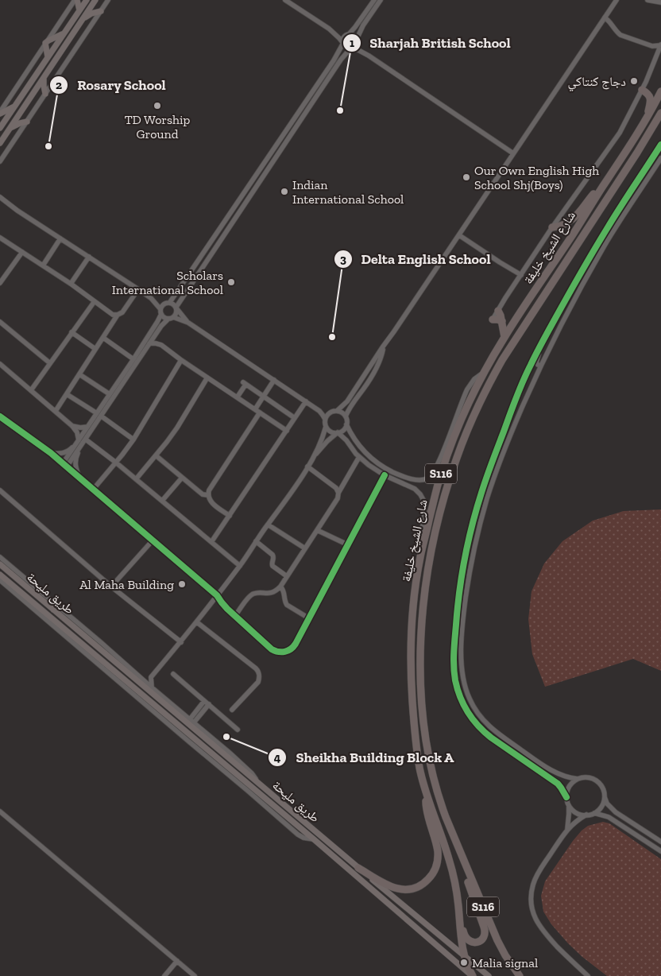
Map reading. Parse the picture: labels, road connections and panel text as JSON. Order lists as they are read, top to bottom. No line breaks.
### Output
{"streets":{"highway":["شارع الشيخ خليفة","S116"],"main road":["طريق مليحة"]},"crossings":[["شارع الشيخ خليفة","طريق مليحة"]],"places":["دجاج كنتاكي","TD Worship Ground","Sharjah British School","Rosary School","Our Own English High School Shj(Boys)","Indian International School","Scholars International School","Delta English School","Al Maha Building","Sheikha Building Block A","Malia signal"]}
